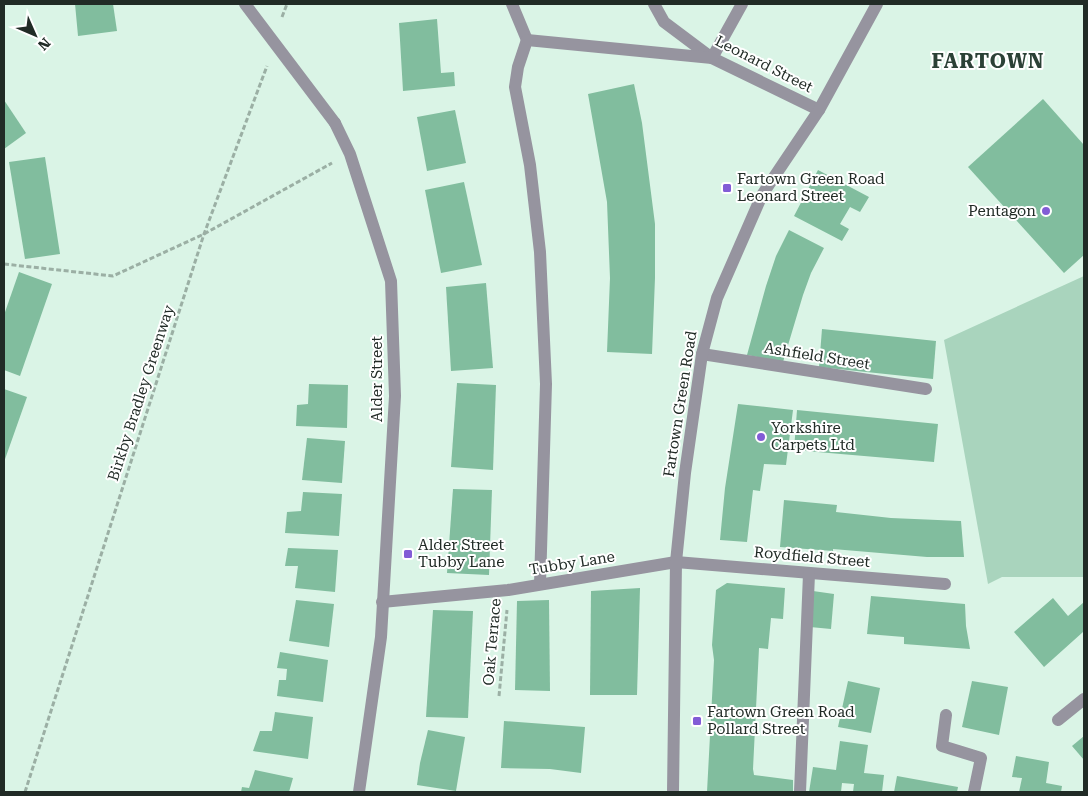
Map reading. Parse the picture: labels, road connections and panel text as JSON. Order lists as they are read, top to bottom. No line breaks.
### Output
{"streets":{"street":["Leonard Street","Ashfield Street","Alder Street","Fartown Green Road","Roydfield Street","Tubby Lane"],"path":["Birkby Bradley Greenway","Oak Terrace"]},"crossings":[["Leonard Street","Fartown Green Road"],["Ashfield Street","Fartown Green Road"],["Alder Street","Tubby Lane"],["Fartown Green Road","Roydfield Street"],["Fartown Green Road","Tubby Lane"],["Roydfield Street","Tubby Lane"],["Tubby Lane","Oak Terrace"]],"districts":["FARTOWN"],"places":{"transit":["Fartown Green Road Leonard Street","Alder Street Tubby Lane","Fartown Green Road Pollard Street"],"other":["Pentagon","Yorkshire Carpets Ltd"]},"north":"bottom right"}
